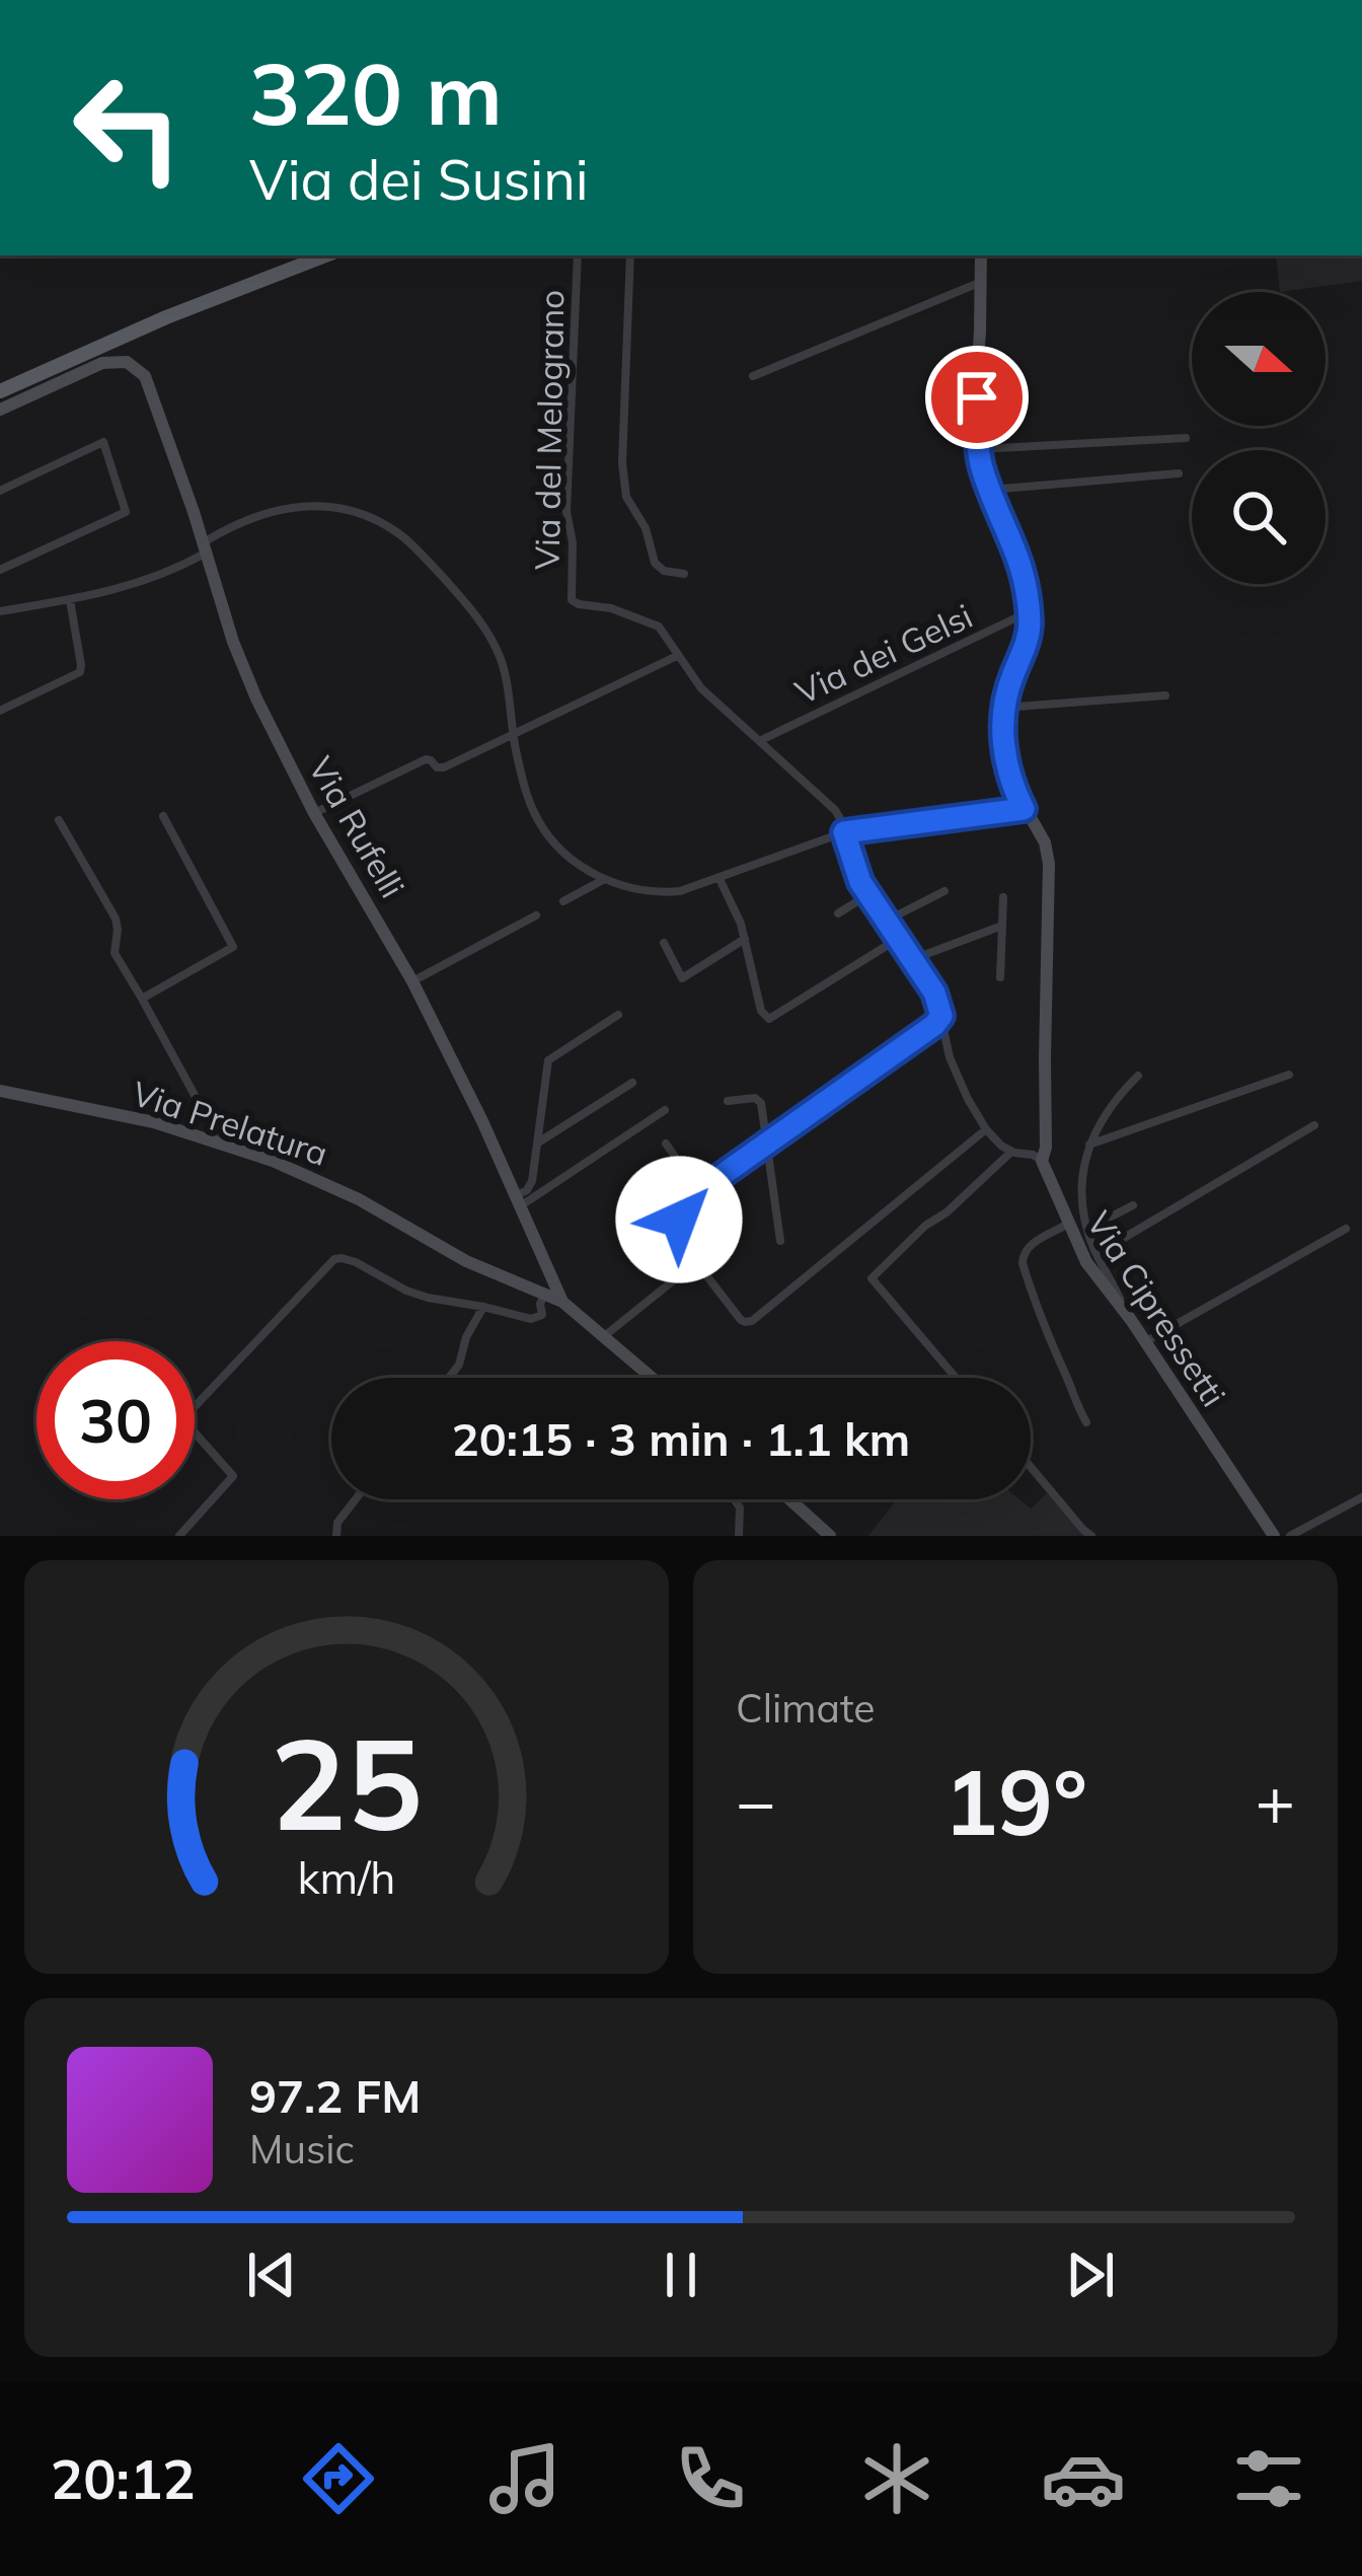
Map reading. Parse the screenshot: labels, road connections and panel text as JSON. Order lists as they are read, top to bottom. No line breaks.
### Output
{"streets":{"street":["Via del Melograno","Via dei Gelsi","Via Rufelli","Via Prelatura","Via Cipressetti"]},"crossings":[["Via del Melograno","Via dei Gelsi"],["Via Rufelli","Via Prelatura"]],"north":"right","page":{"turn":["320 m","Via dei Susini"],"limit":"30","trip":"20:15 · 3 min · 1.1 km","tile":"Climate","heat":["−","19°","+"],"song":["97.2 FM","Music"],"tabs":"20:12","gauge":["25","km/h"]}}
